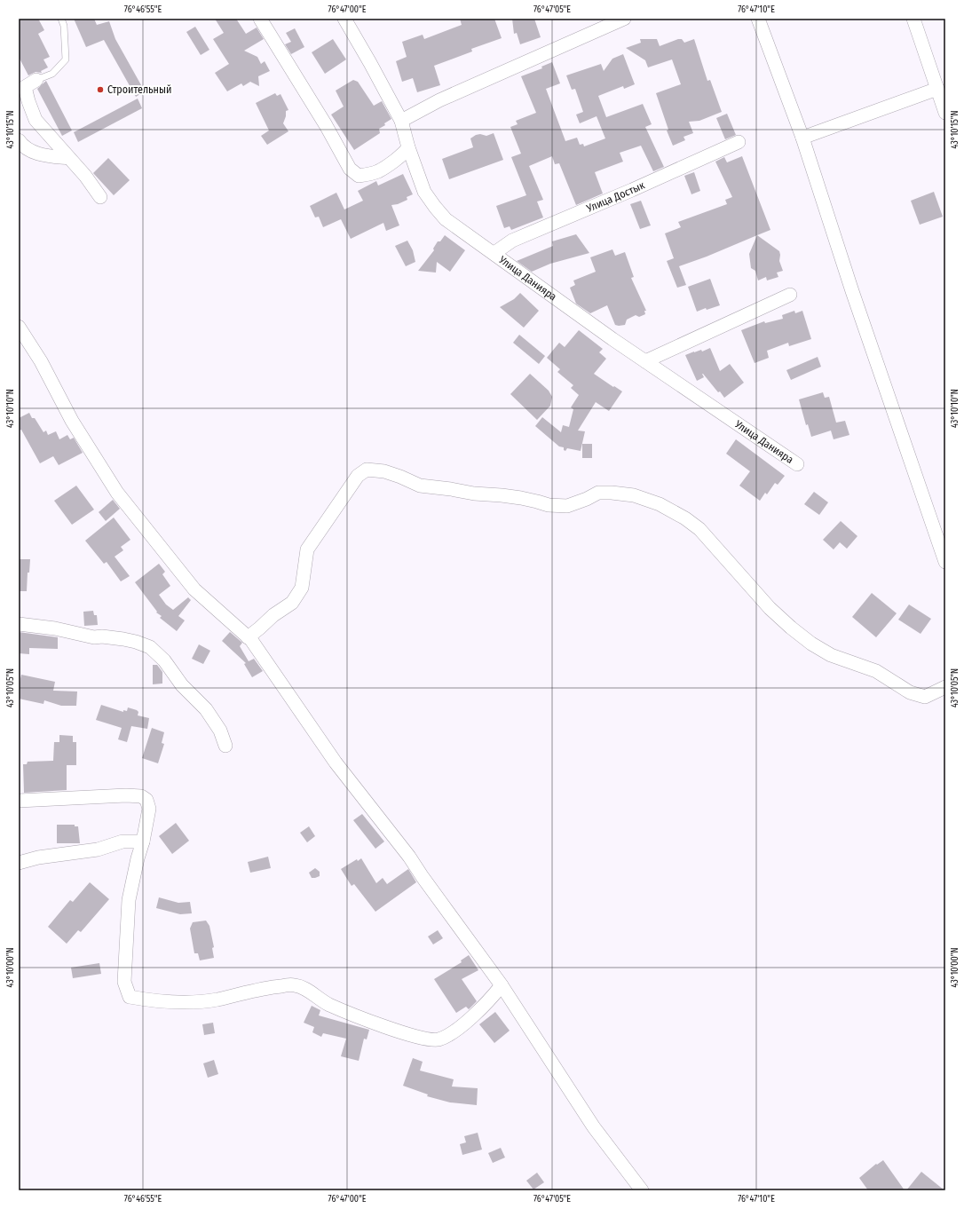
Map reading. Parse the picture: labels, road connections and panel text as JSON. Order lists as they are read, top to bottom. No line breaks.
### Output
{"streets":{"street":["Улица Достык","Улица Данияра"]},"crossings":[["Улица Достык","Улица Данияра"]],"places":["Строительный"],"coordinates":["76°46'55\"E","76°47'00\"E","76°47'05\"E","76°47'10\"E","43°10'15\"N","43°10'10\"N","43°10'05\"N","43°10'00\"N"]}
